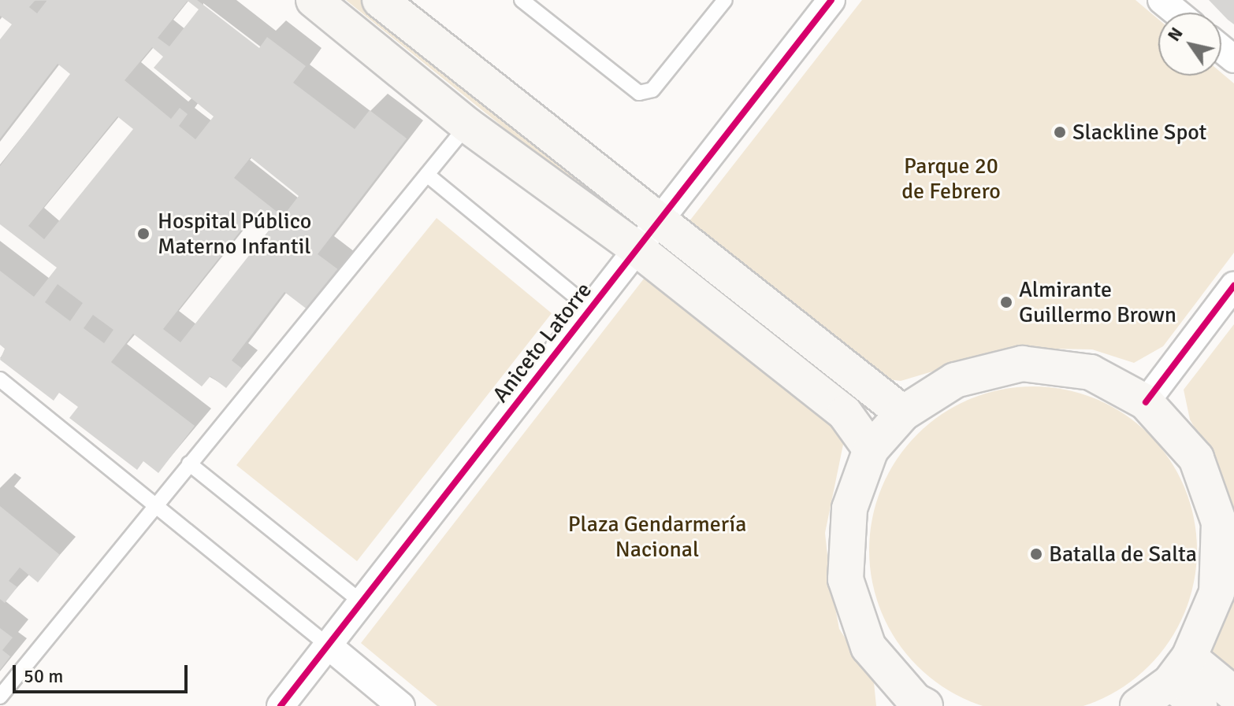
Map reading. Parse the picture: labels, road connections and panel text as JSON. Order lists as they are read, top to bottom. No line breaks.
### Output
{"streets":{"street":["Aniceto Latorre"]},"parks":["Parque 20 de Febrero","Plaza Gendarmería Nacional"],"places":["Slackline Spot","Hospital Público Materno Infantil","Almirante Guillermo Brown","Batalla de Salta"],"scale_bar":"50 m","north":"top left"}
